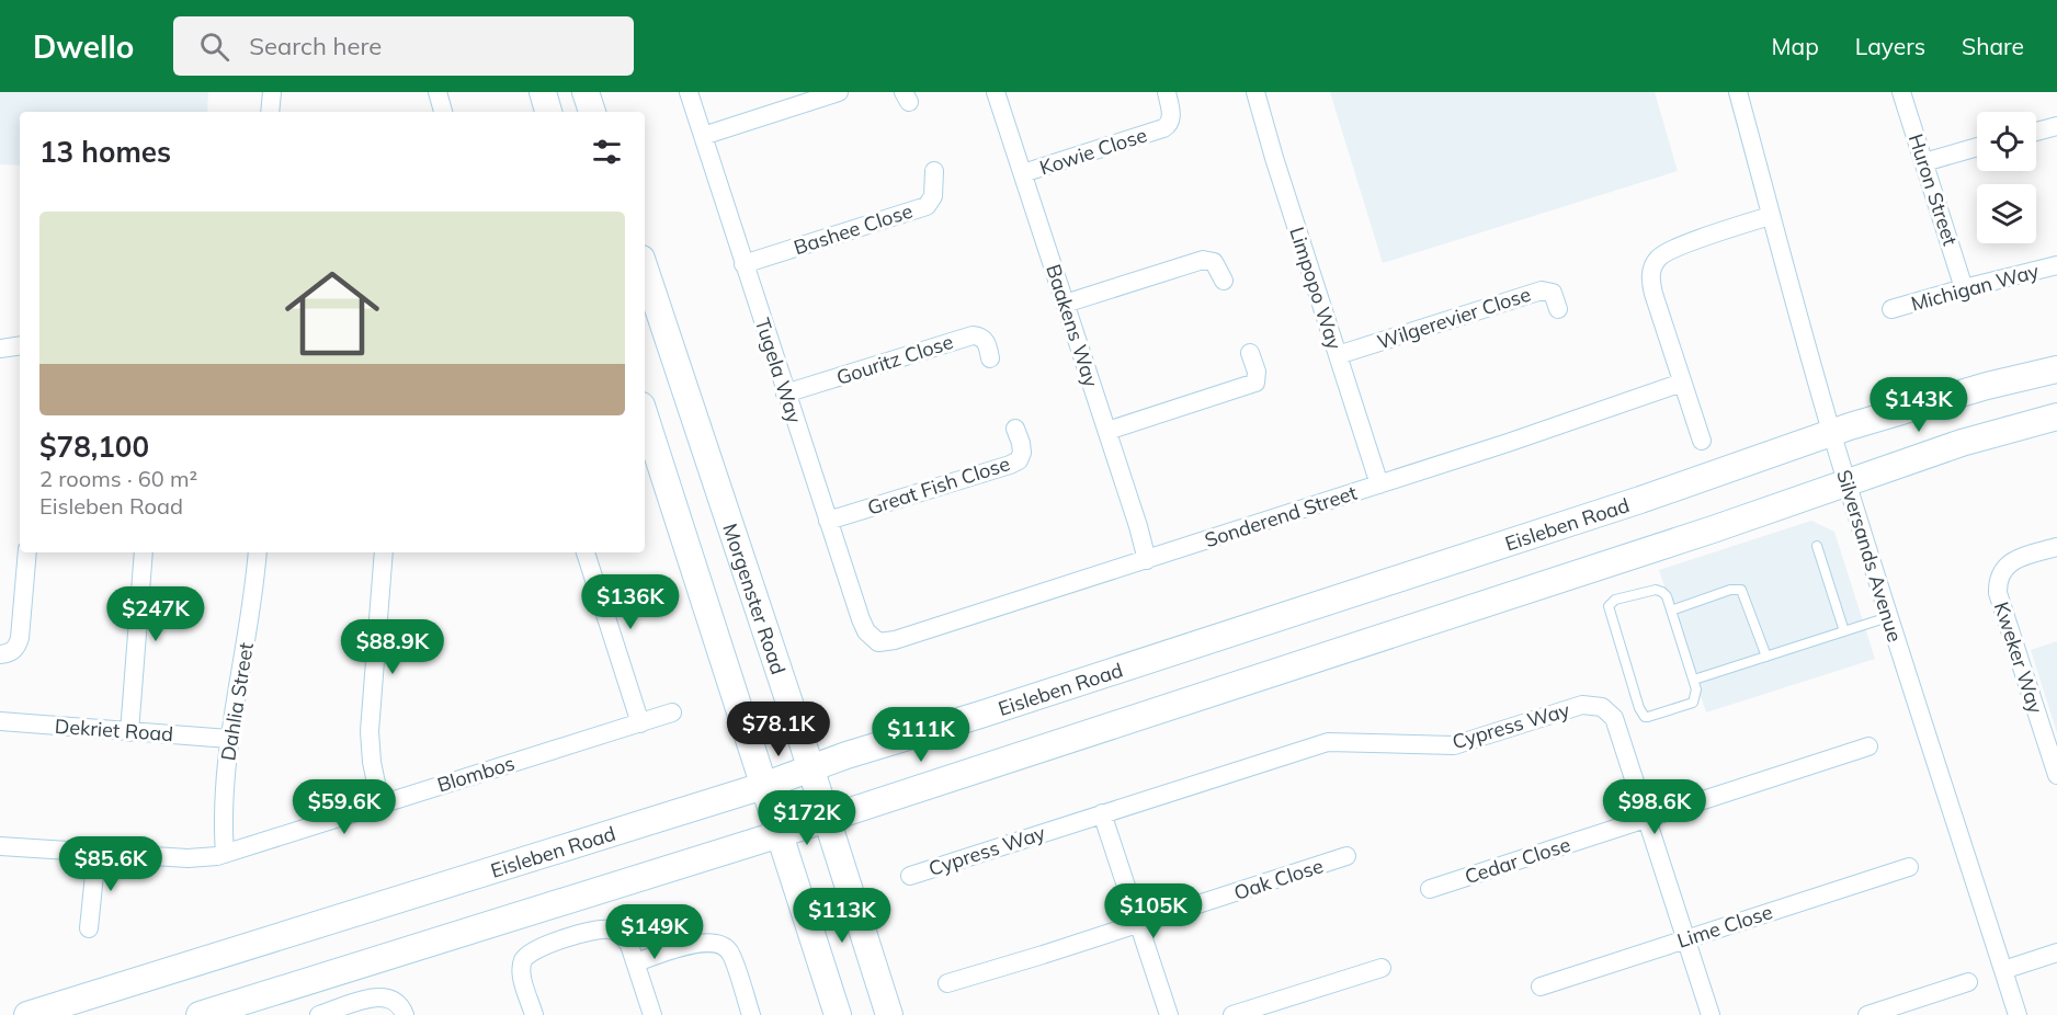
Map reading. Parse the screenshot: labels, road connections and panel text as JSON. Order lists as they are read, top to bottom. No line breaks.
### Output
{"streets":{"main road":["Eisleben Road","Morgenster Road"],"street":["Kowie Close","Huron Street","Bashee Close","Michigan Way","Limpopo Way","Wilgerevier Close","Baakens Way","Gouritz Close","Tugela Way","Great Fish Close","Sonderend Street","Silversands Avenue","Kweker Way","Dahlia Street","Cypress Way","Dekriet Road","Blombos","Cedar Close","Oak Close","Lime Close"]},"crossings":[["Kowie Close","Baakens Way"],["Huron Street","Michigan Way"],["Bashee Close","Tugela Way"],["Limpopo Way","Wilgerevier Close"],["Limpopo Way","Sonderend Street"],["Baakens Way","Sonderend Street"],["Gouritz Close","Tugela Way"],["Tugela Way","Great Fish Close"],["Tugela Way","Sonderend Street"],["Eisleben Road","Silversands Avenue"],["Eisleben Road","Morgenster Road"],["Dahlia Street","Dekriet Road"],["Dahlia Street","Blombos"],["Cypress Way","Cedar Close"],["Cypress Way","Lime Close"]],"page":{"header":"Dwello","search":"Search here","nav":["Map","Layers","Share"],"heading":"13 homes","list":[{"name":"$78,100","note":"2 rooms · 60 m² · Eisleben Road"}],"price":["$143K","$136K","$247K","$88.9K","$78.1K","$111K","$59.6K","$98.6K","$172K","$85.6K","$105K","$113K","$149K"]}}
